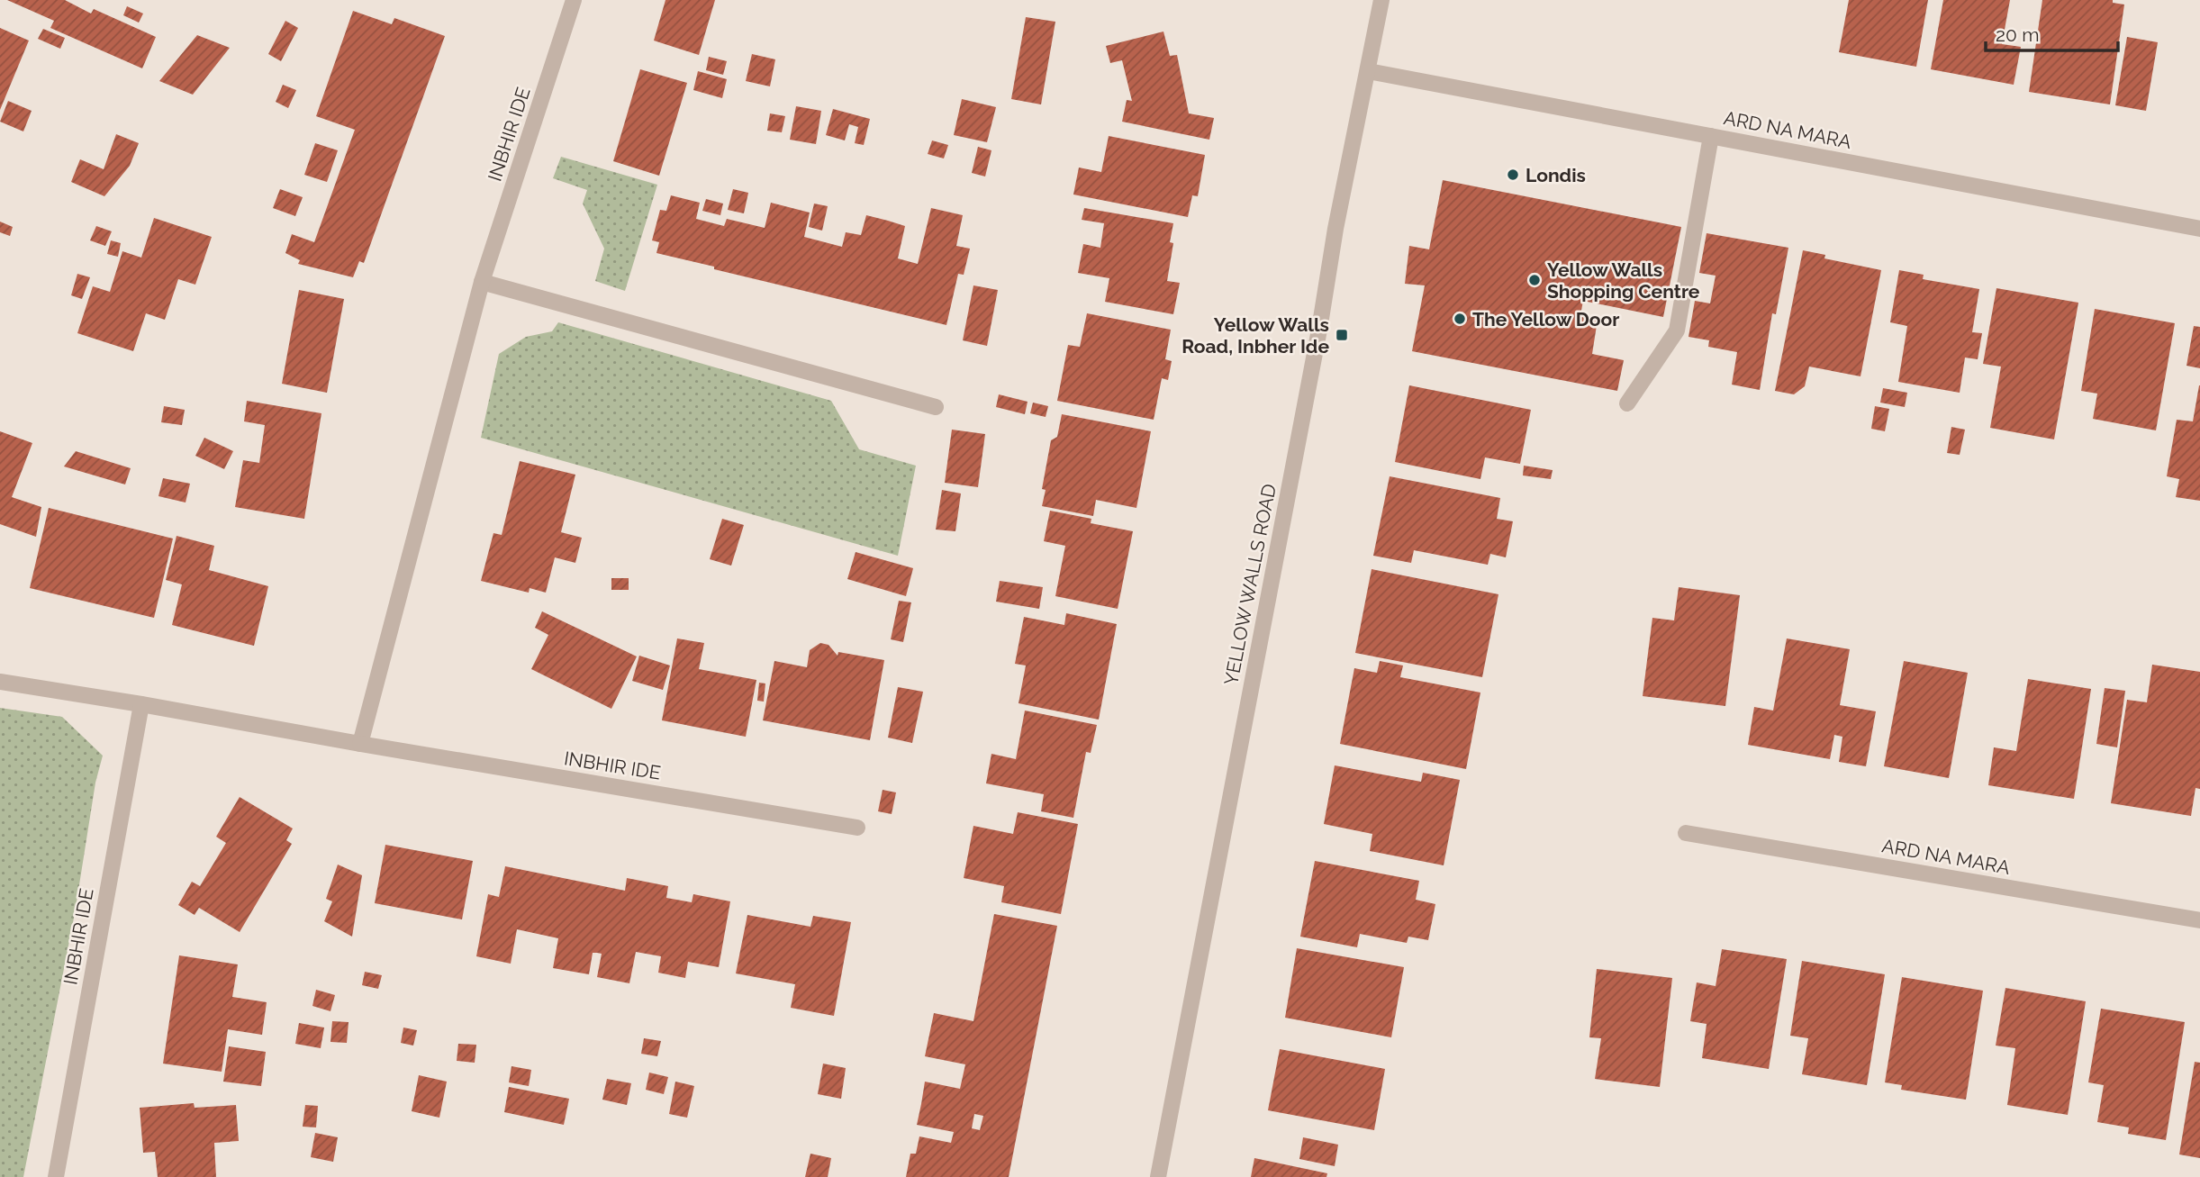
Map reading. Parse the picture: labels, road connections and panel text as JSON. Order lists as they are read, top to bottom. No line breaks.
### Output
{"streets":{"street":["ARD NA MARA","INBHIR IDE","YELLOW WALLS ROAD"]},"crossings":[["ARD NA MARA","YELLOW WALLS ROAD"]],"places":{"other":["Londis","Yellow Walls Shopping Centre","The Yellow Door"],"transit":["Yellow Walls Road, Inbher Ide"]},"scale_bar":"20 m"}
